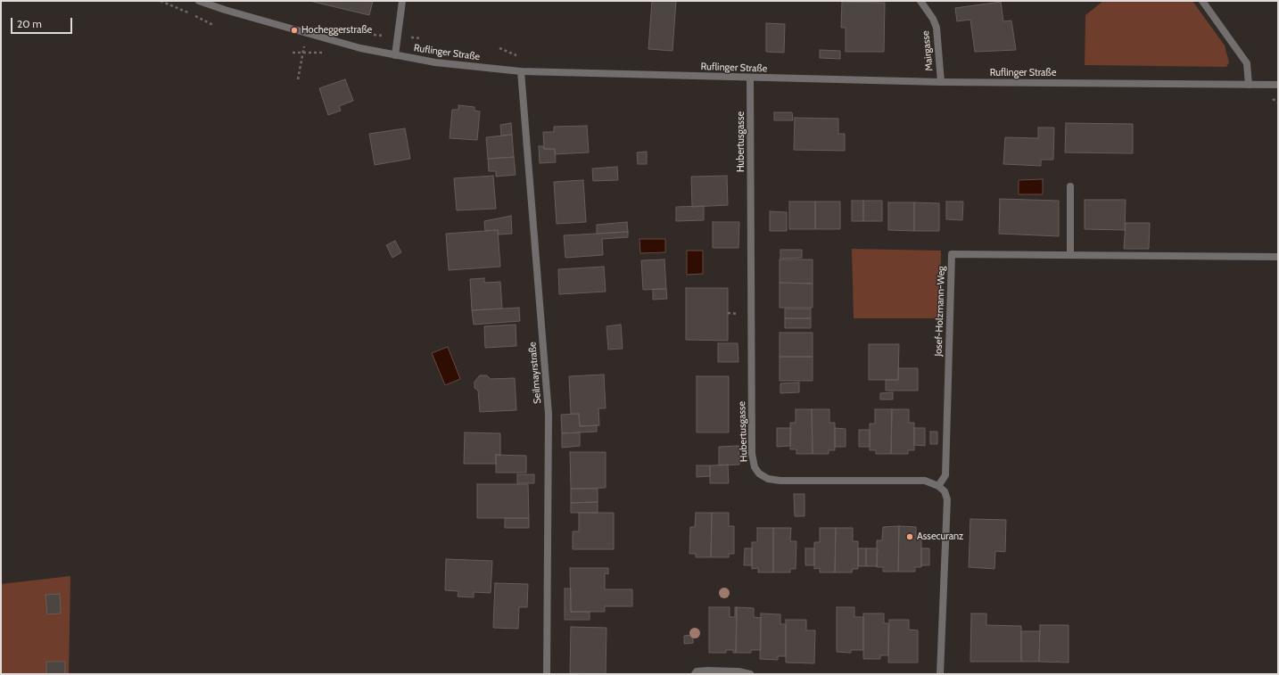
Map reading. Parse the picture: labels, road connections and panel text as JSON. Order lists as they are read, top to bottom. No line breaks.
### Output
{"streets":{"street":["Mairgasse","Ruflinger Straße","Hubertusgasse","Josef-Holzmann-Weg","Seilmayrstraße"]},"crossings":[["Mairgasse","Ruflinger Straße"],["Ruflinger Straße","Hubertusgasse"],["Ruflinger Straße","Seilmayrstraße"],["Hubertusgasse","Josef-Holzmann-Weg"]],"places":["Hocheggerstraße","Assecuranz"],"scale_bar":"20 m"}
